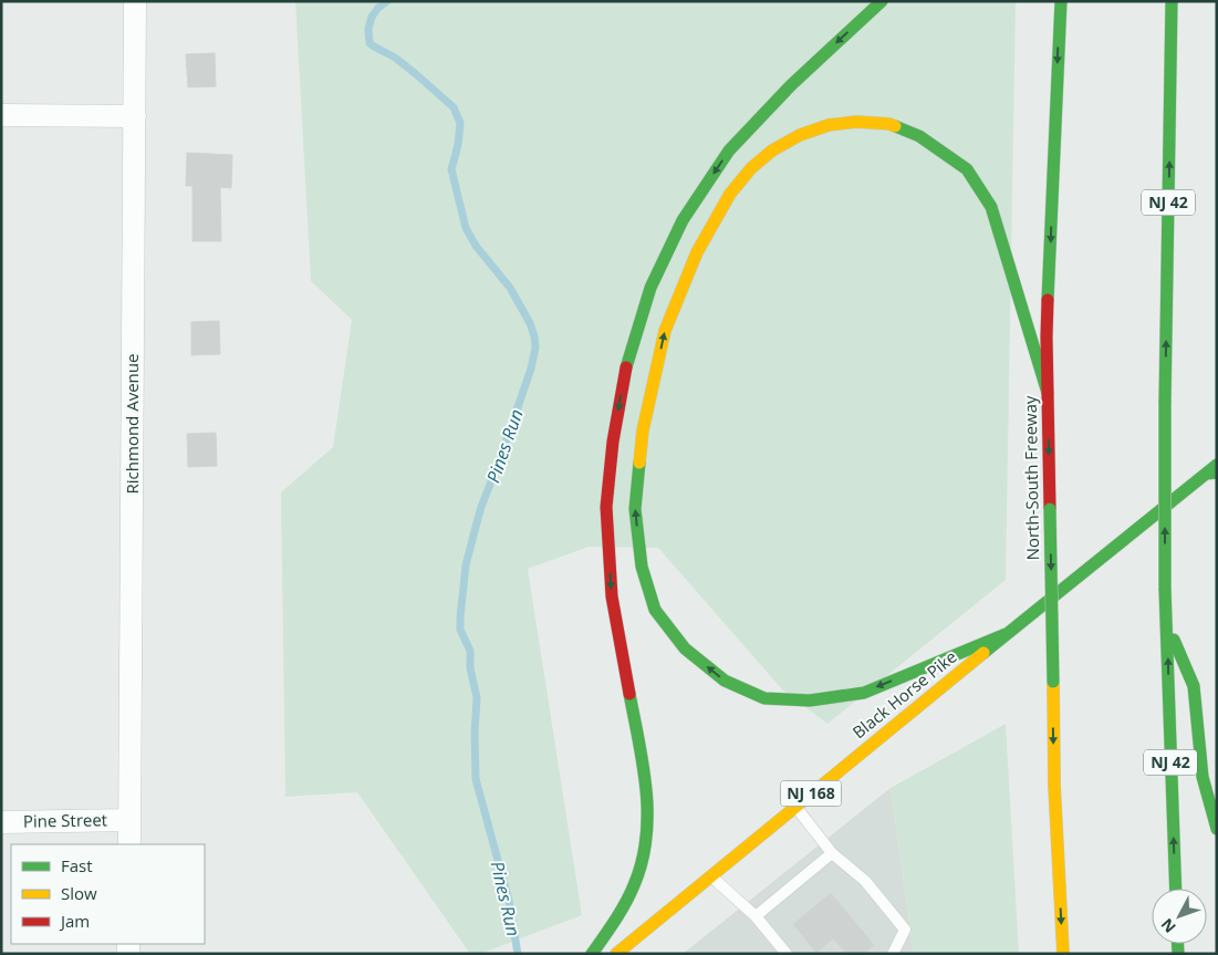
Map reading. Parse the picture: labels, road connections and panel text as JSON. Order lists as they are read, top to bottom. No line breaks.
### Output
{"streets":{"main road":["NJ 42","North-South Freeway","Black Horse Pike","NJ 168"],"street":["Richmond Avenue","Pine Street"]},"crossings":[["Richmond Avenue","Pine Street"]],"one_way":["North-South Freeway"],"water":["Pines Run"],"legend":["Fast","Slow","Jam"],"north":"bottom left"}
